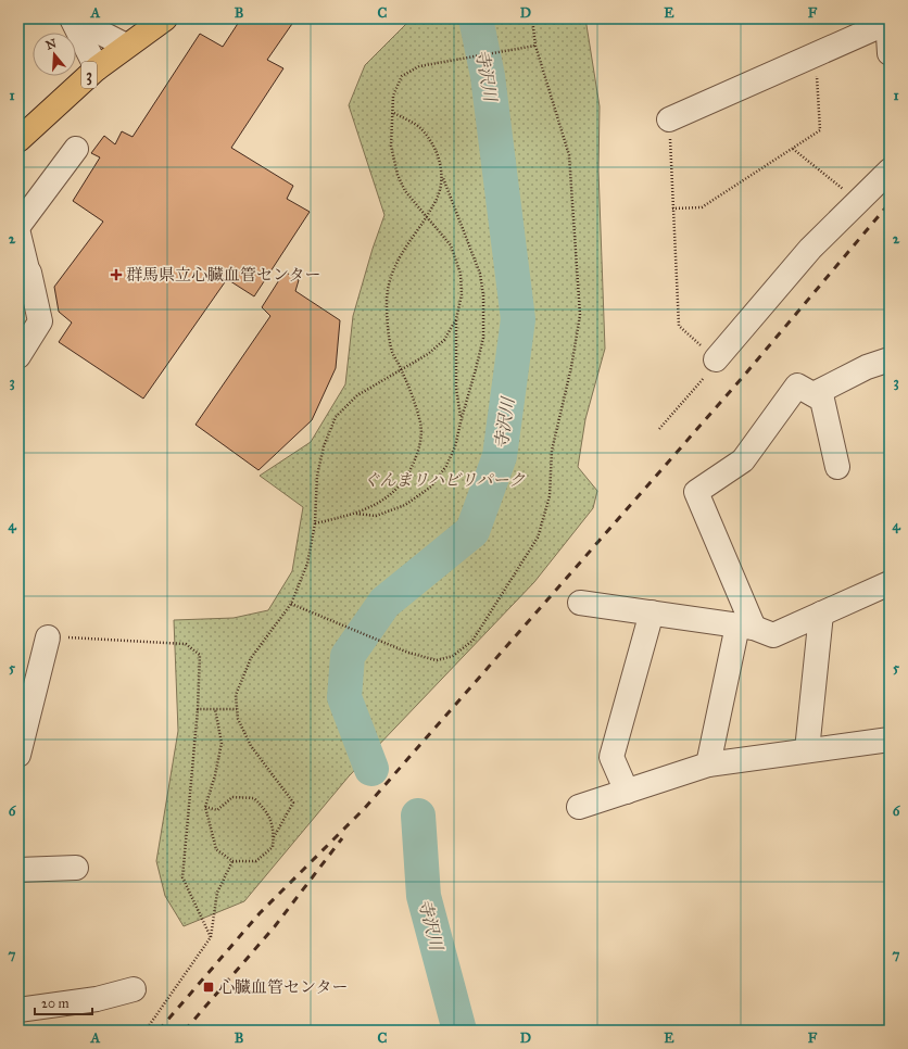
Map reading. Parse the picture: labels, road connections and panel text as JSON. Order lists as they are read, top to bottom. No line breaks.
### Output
{"streets":{"main road":["3"]},"water":["寺沢川"],"parks":["ぐんまリハビリパーク"],"places":{"health":["群馬県立心臓血管センター"],"transit":["心臓血管センター"]},"scale_bar":"20 m","north":"top","grid":{"columns":["A","B","C","D","E","F"],"rows":["1","2","3","4","5","6","7"]}}
